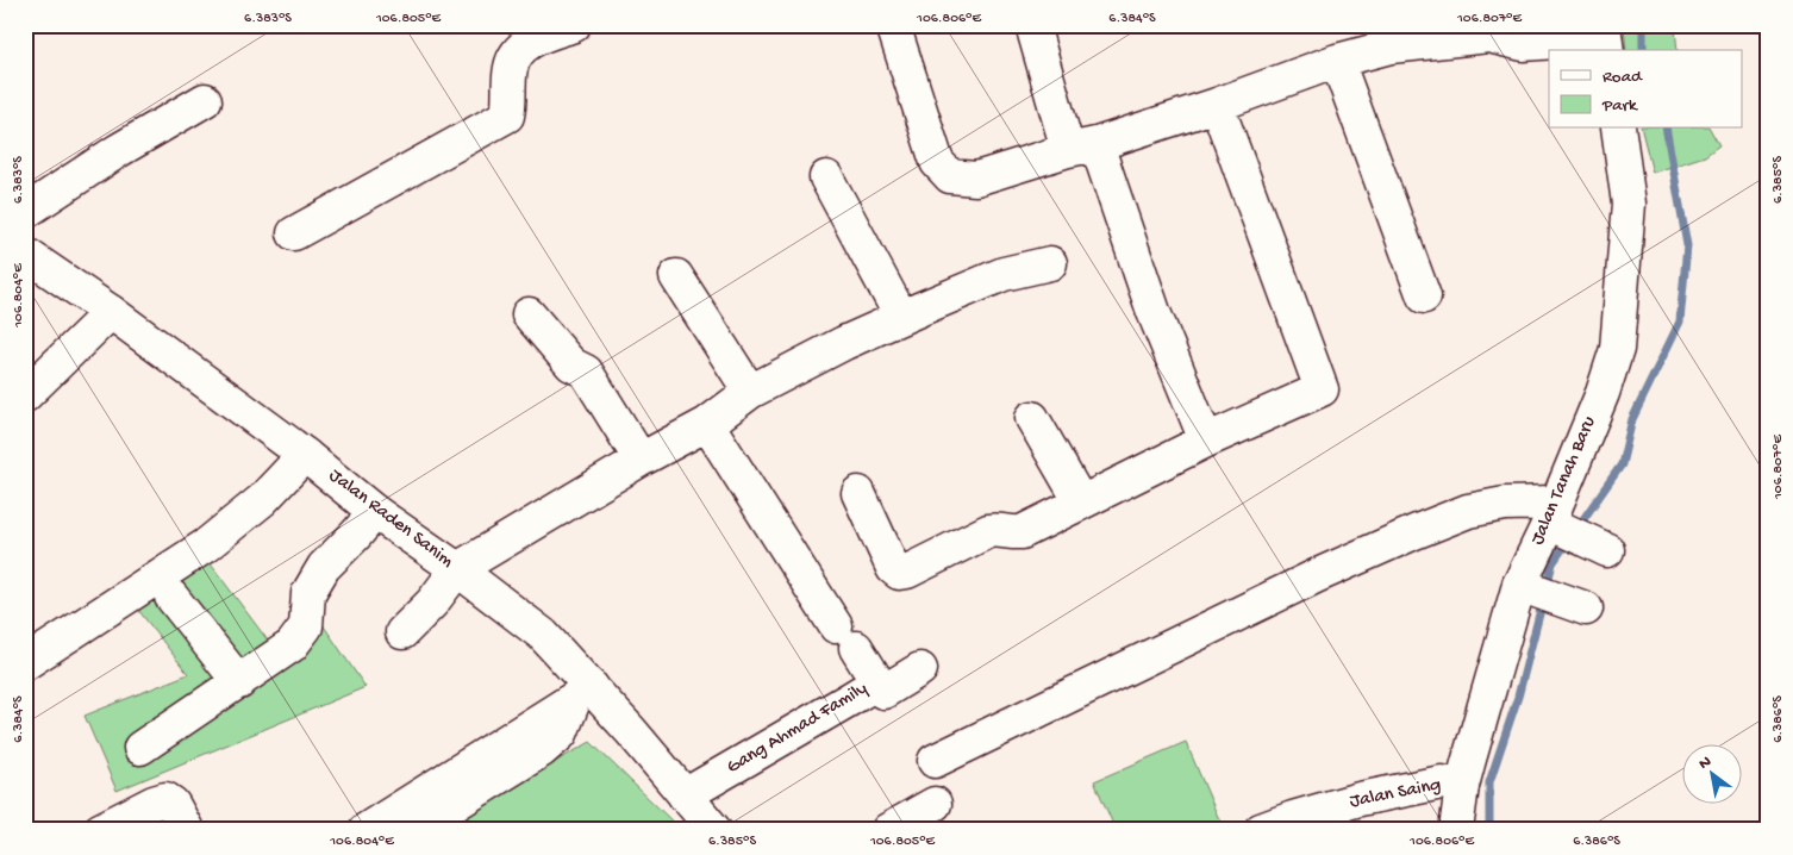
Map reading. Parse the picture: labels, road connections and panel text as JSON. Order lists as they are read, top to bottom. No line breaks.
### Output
{"streets":{"street":["Jalan Tanah Baru","Jalan Raden Sanim","Gang Ahmad Family","Jalan Saing"]},"crossings":[["Jalan Tanah Baru","Jalan Saing"],["Jalan Raden Sanim","Gang Ahmad Family"]],"legend":["Road","Park"],"north":"top left","coordinates":["6.383°S","106.805°E","106.806°E","6.384°S","106.807°E","6.385°S","106.804°E","6.386°S"]}
